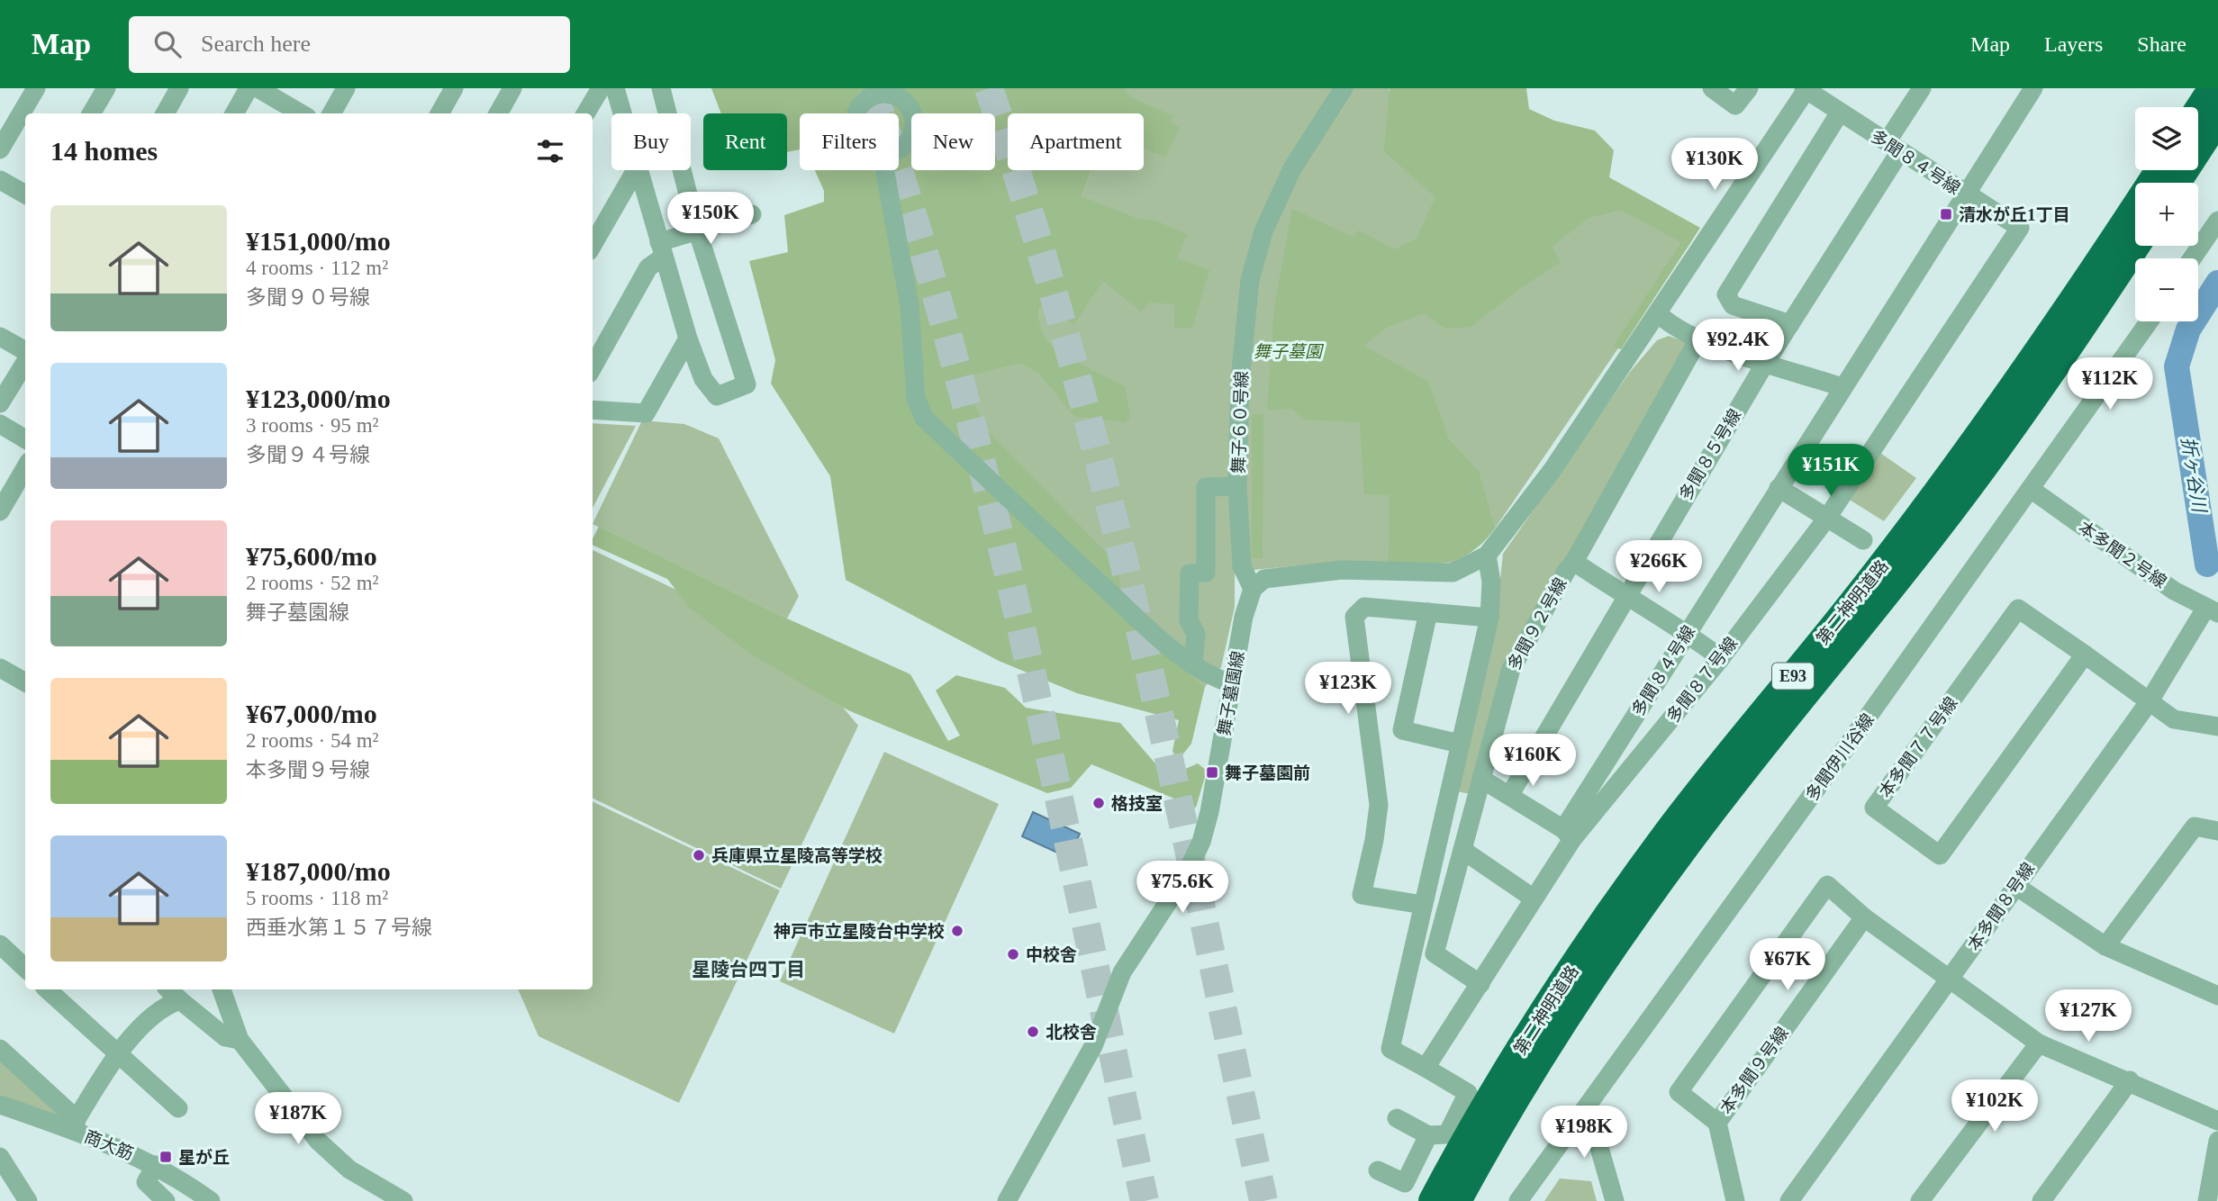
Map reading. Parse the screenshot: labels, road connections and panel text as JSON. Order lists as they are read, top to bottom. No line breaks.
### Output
{"streets":{"highway":["第二神明道路","E93"],"street":["多聞８４号線","舞子６０号線","多聞８５号線","本多聞２号線","多聞９２号線","多聞８７号線","舞子墓園線","本多聞７７号線","多聞伊川谷線","本多聞８号線","本多聞９号線","商大筋"]},"crossings":[["多聞８４号線","舞子６０号線"],["多聞８４号線","多聞８５号線"],["多聞８４号線","多聞９２号線"],["多聞８４号線","多聞８７号線"],["多聞８４号線","舞子墓園線"],["舞子６０号線","舞子墓園線"],["本多聞２号線","多聞伊川谷線"],["本多聞２号線","本多聞８号線"],["本多聞７７号線","本多聞８号線"]],"districts":["星陵台四丁目"],"water":["折ヶ谷川"],"parks":["舞子墓園"],"places":{"transit":["清水が丘1丁目","舞子墓園前","星が丘"],"other":["格技室","兵庫県立星陵高等学校","神戸市立星陵台中学校","中校舎","北校舎"]},"page":{"header":"Map","search":"Search here","nav":["Map","Layers","Share"],"map_buttons":["+","−"],"chip":["Buy","Rent","Filters","New","Apartment"],"heading":"14 homes","price":["¥130K","¥150K","¥92.4K","¥112K","¥151K","¥266K","¥123K","¥160K","¥75.6K","¥67K","¥127K","¥102K","¥187K","¥198K"],"list":[{"name":"¥151,000/mo","note":"4 rooms · 112 m² · 多聞９０号線"},{"name":"¥123,000/mo","note":"3 rooms · 95 m² · 多聞９４号線"},{"name":"¥75,600/mo","note":"2 rooms · 52 m² · 舞子墓園線"},{"name":"¥67,000/mo","note":"2 rooms · 54 m² · 本多聞９号線"},{"name":"¥187,000/mo","note":"5 rooms · 118 m² · 西垂水第１５７号線"}]}}
